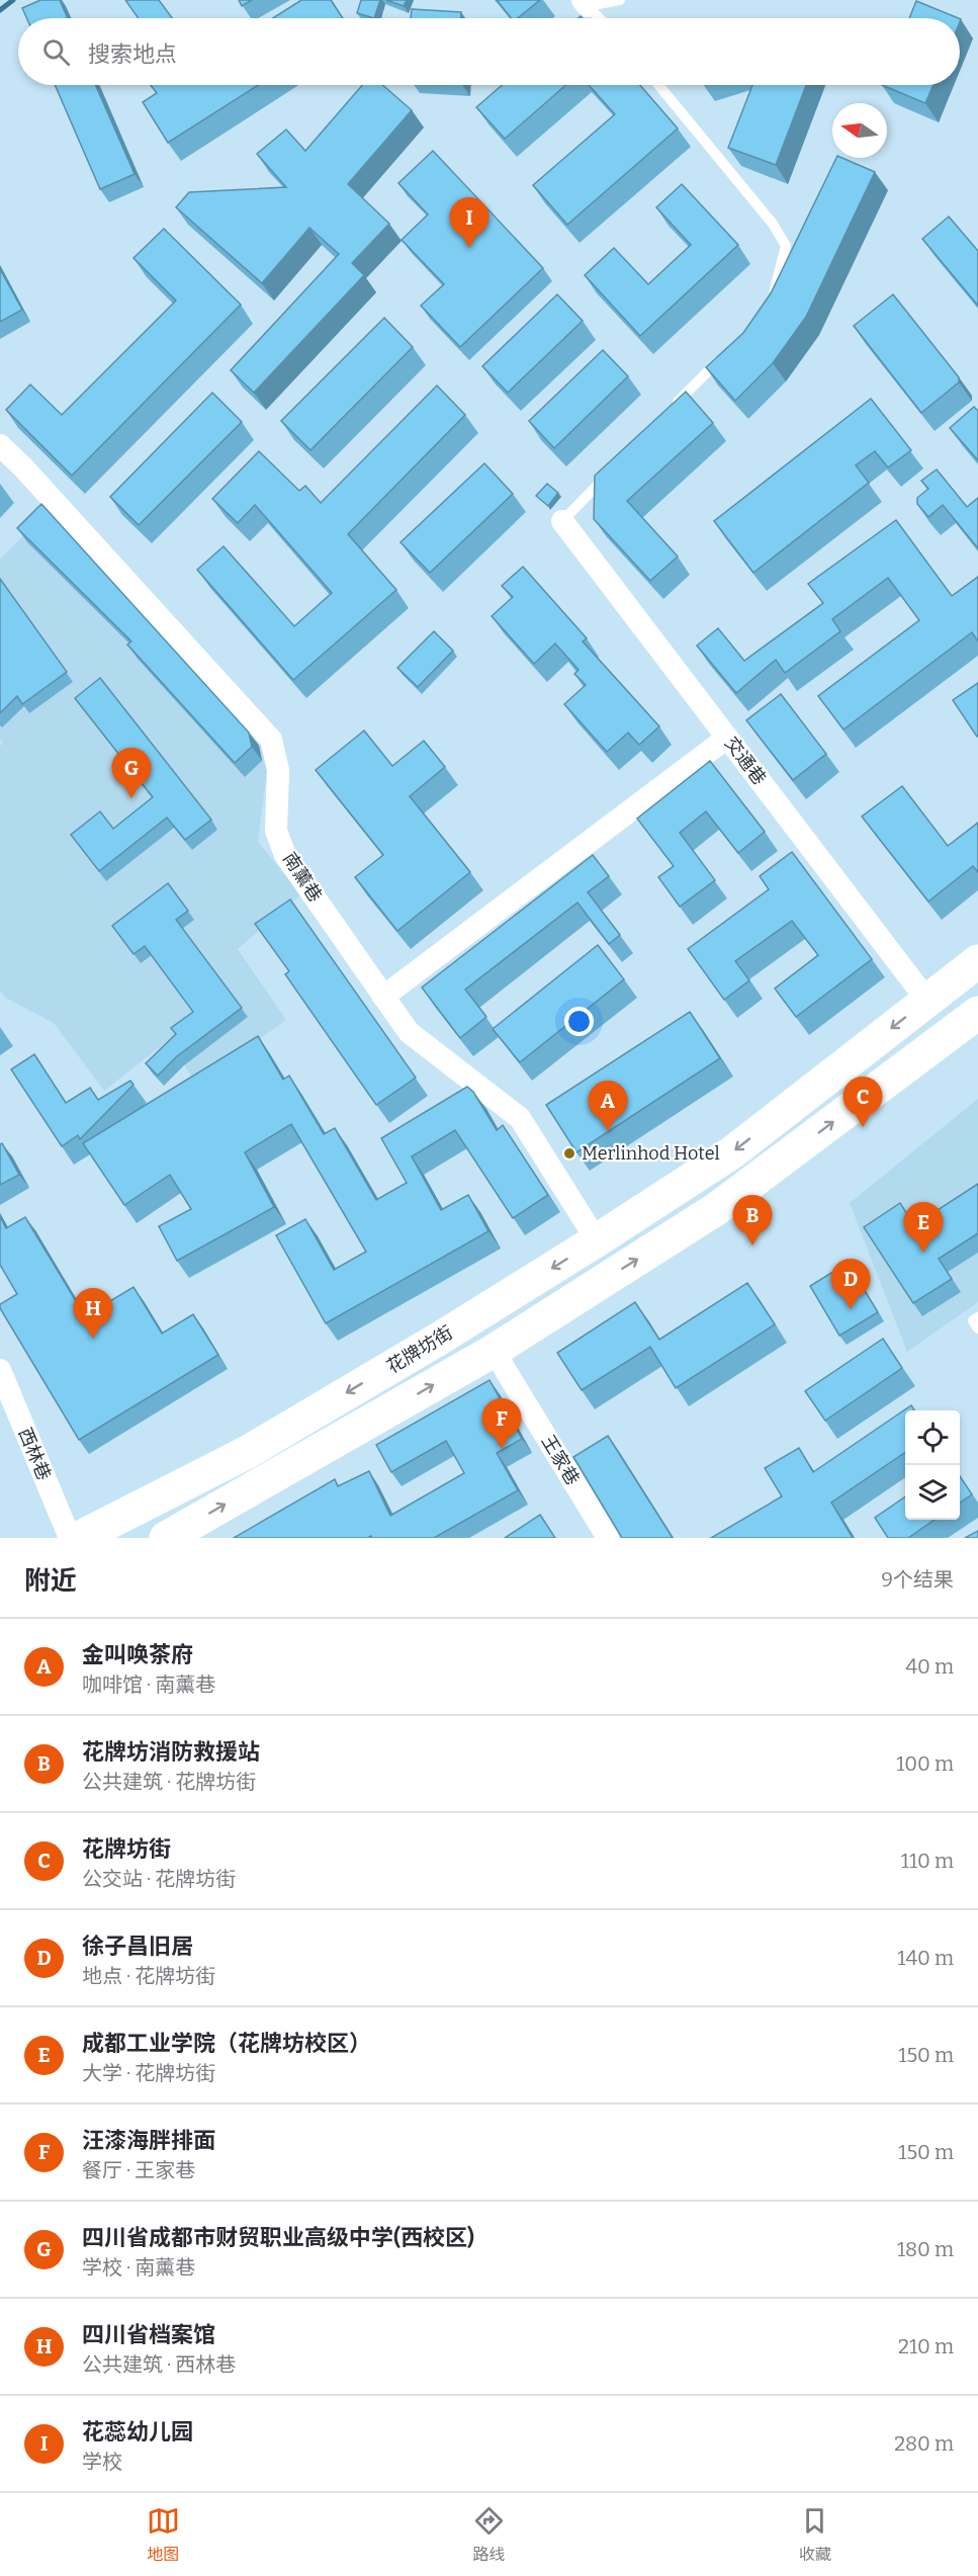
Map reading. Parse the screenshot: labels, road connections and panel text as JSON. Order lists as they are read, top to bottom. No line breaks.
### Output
{"streets":{"main road":["花牌坊街"],"street":["交通巷","南薰巷","西林巷","王家巷"]},"crossings":[["交通巷","花牌坊街"],["南薰巷","花牌坊街"],["花牌坊街","王家巷"]],"places":["Merlinhod Hotel"],"north":"left","page":{"search":"搜索地点","pins":["I","G","C","A","B","E","D","H","F"],"heading":["附近","9个结果"],"list":[{"mark":"A","name":"金叫唤茶府","note":"咖啡馆 · 南薰巷","value":"40 m"},{"mark":"B","name":"花牌坊消防救援站","note":"公共建筑 · 花牌坊街","value":"100 m"},{"mark":"C","name":"花牌坊街","note":"公交站 · 花牌坊街","value":"110 m"},{"mark":"D","name":"徐子昌旧居","note":"地点 · 花牌坊街","value":"140 m"},{"mark":"E","name":"成都工业学院（花牌坊校区）","note":"大学 · 花牌坊街","value":"150 m"},{"mark":"F","name":"汪漆海胖排面","note":"餐厅 · 王家巷","value":"150 m"},{"mark":"G","name":"四川省成都市财贸职业高级中学(西校区)","note":"学校 · 南薰巷","value":"180 m"},{"mark":"H","name":"四川省档案馆","note":"公共建筑 · 西林巷","value":"210 m"},{"mark":"I","name":"花蕊幼儿园","note":"学校","value":"280 m"}],"nav":["地图","路线","收藏"]}}
